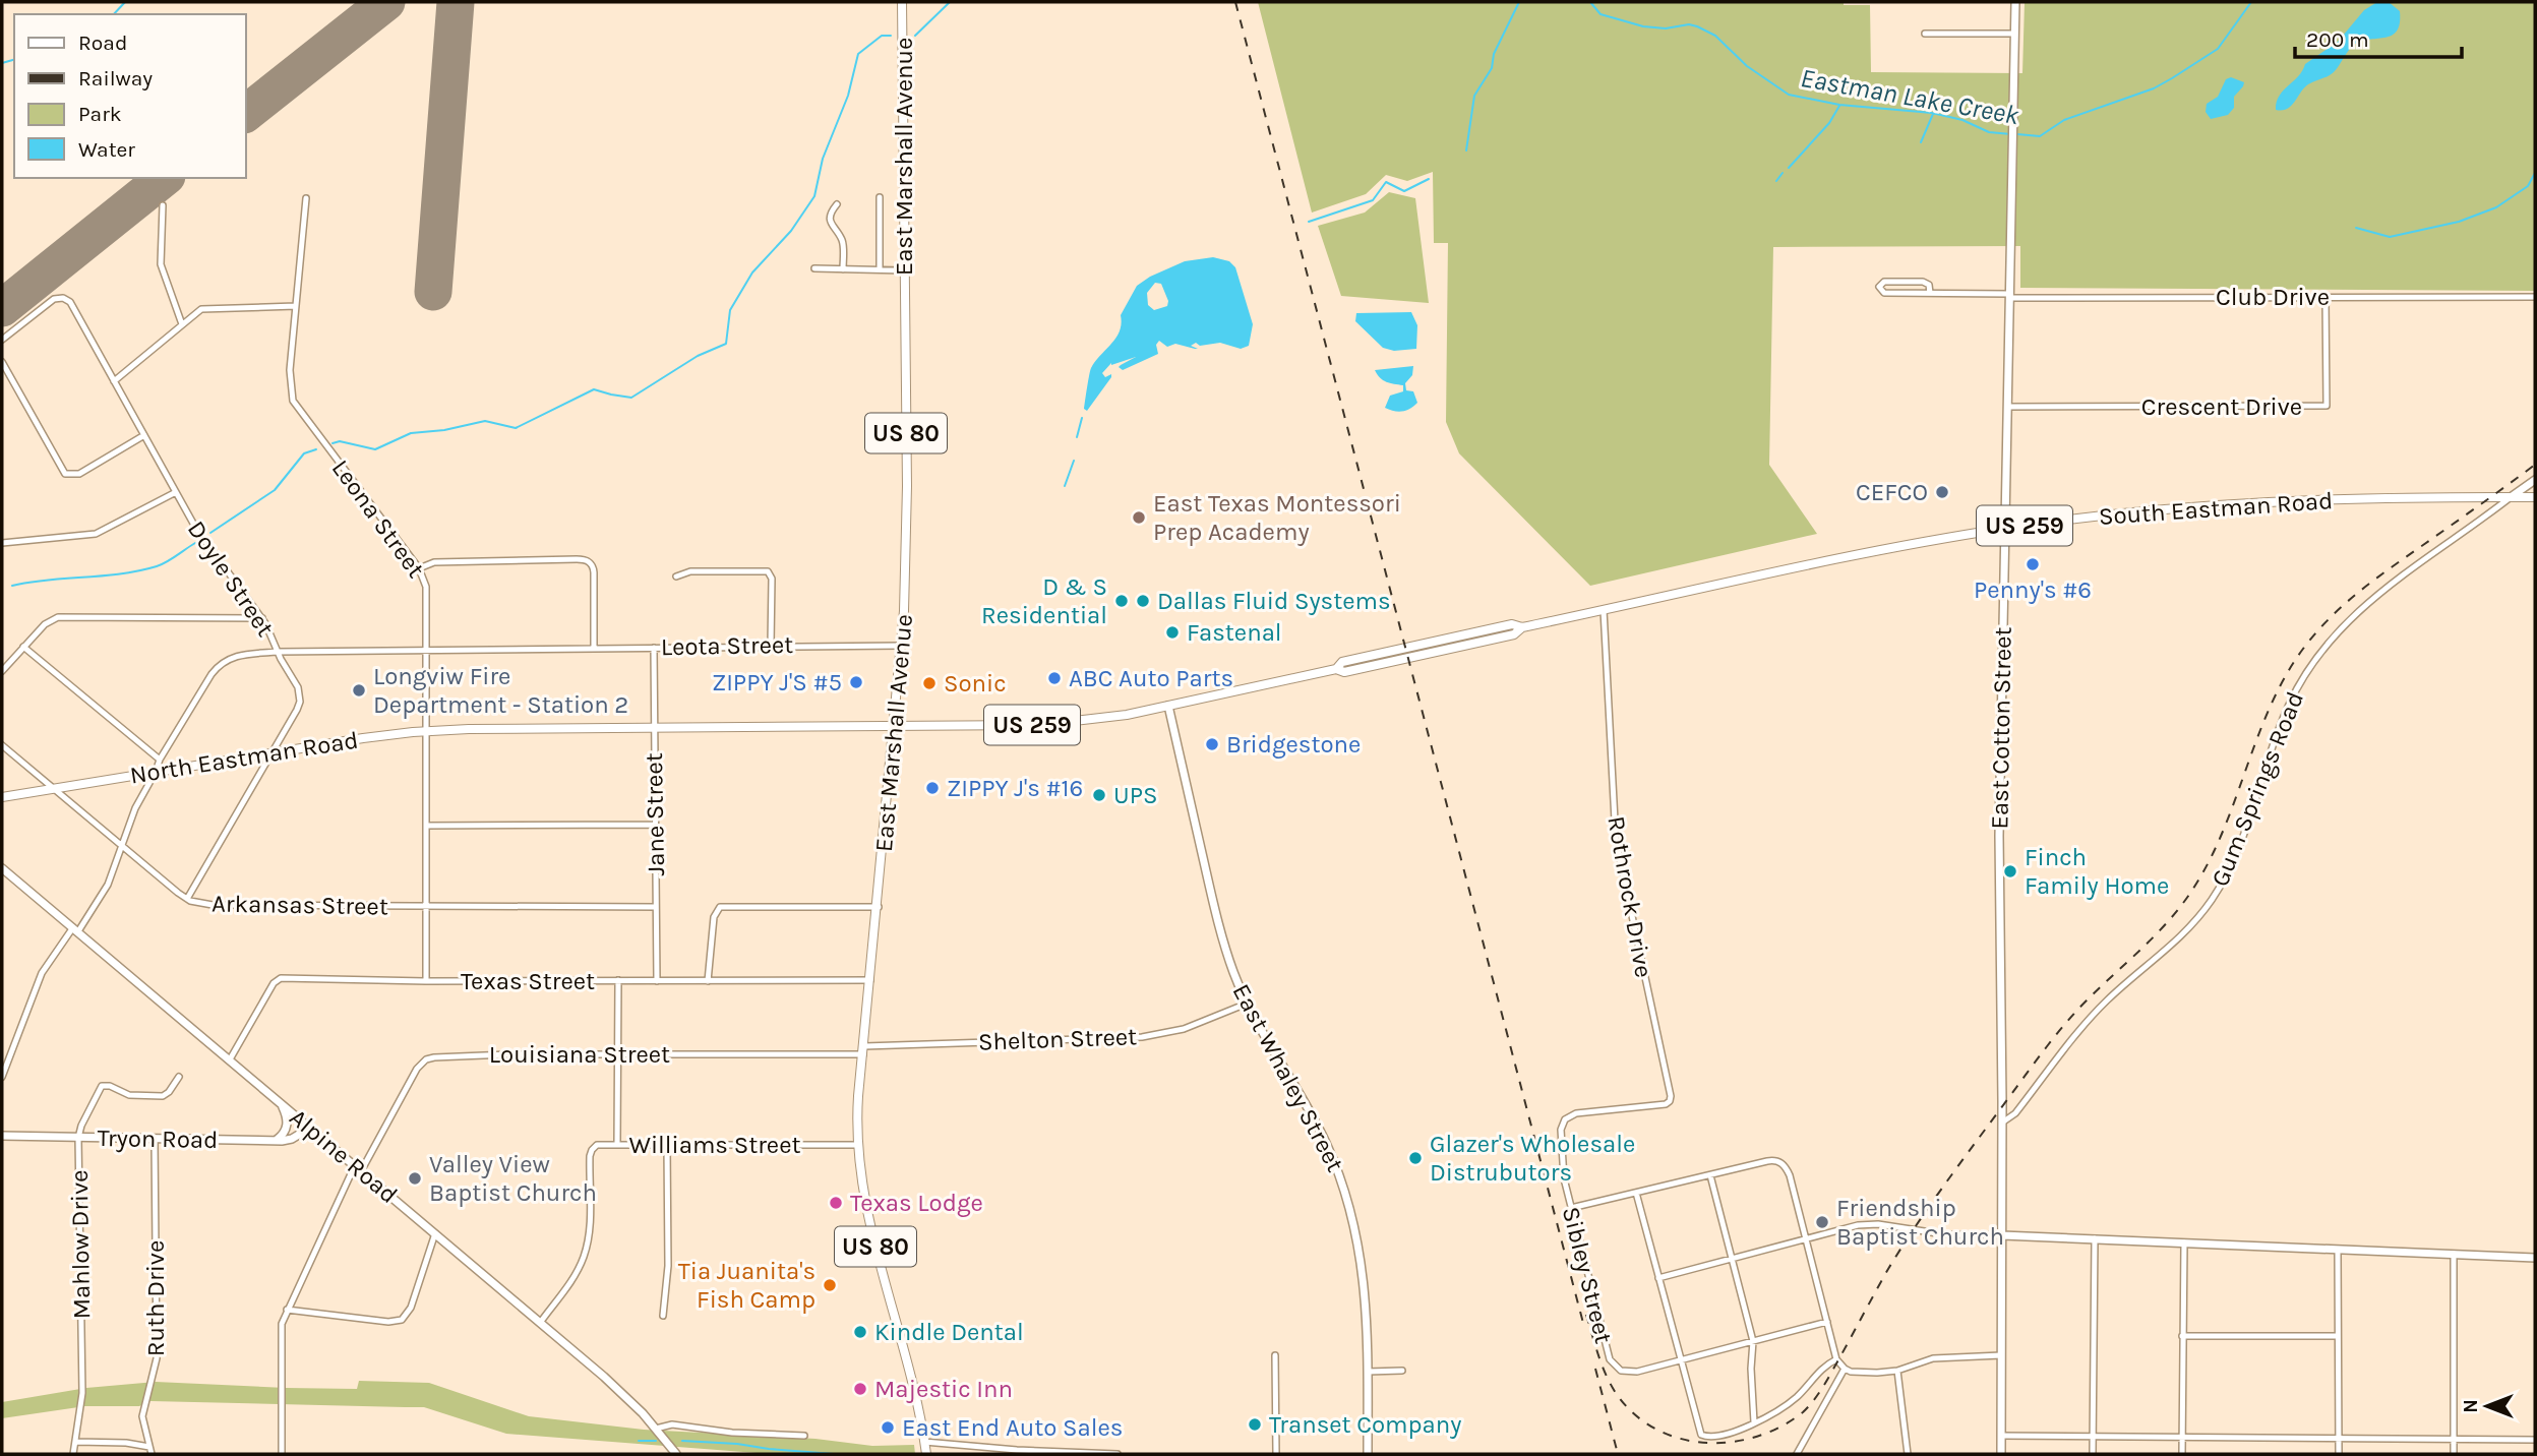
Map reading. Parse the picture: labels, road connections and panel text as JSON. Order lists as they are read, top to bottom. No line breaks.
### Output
{"streets":{"main road":["East Marshall Avenue","US 80","South Eastman Road","US 259","North Eastman Road"],"street":["Club Drive","Crescent Drive","Leona Street","Doyle Street","Leota Street","East Cotton Street","Gum Springs Road","Jane Street","Rothrock Drive","Arkansas Street","Texas Street","Shelton Street","Louisiana Street","East Whaley Street","Tryon Road","Williams Street","Alpine Road","Mahlow Drive","Sibley Street","Ruth Drive"]},"crossings":[["East Marshall Avenue","Leota Street"],["East Marshall Avenue","North Eastman Road"],["East Marshall Avenue","Texas Street"],["East Marshall Avenue","Shelton Street"],["East Marshall Avenue","Louisiana Street"],["East Marshall Avenue","Williams Street"],["Club Drive","Crescent Drive"],["Club Drive","East Cotton Street"],["Crescent Drive","East Cotton Street"],["South Eastman Road","East Cotton Street"],["South Eastman Road","North Eastman Road"],["South Eastman Road","Gum Springs Road"],["South Eastman Road","Rothrock Drive"],["Leona Street","Leota Street"],["Leona Street","North Eastman Road"],["Leona Street","Arkansas Street"],["Leona Street","Texas Street"],["Doyle Street","Leota Street"],["Doyle Street","North Eastman Road"],["Doyle Street","Arkansas Street"],["Leota Street","North Eastman Road"],["Leota Street","Jane Street"],["Leota Street","Arkansas Street"],["Leota Street","Alpine Road"],["East Cotton Street","Gum Springs Road"],["North Eastman Road","Jane Street"],["North Eastman Road","Arkansas Street"],["North Eastman Road","East Whaley Street"],["Jane Street","Arkansas Street"],["Jane Street","Texas Street"],["Rothrock Drive","Sibley Street"],["Texas Street","Alpine Road"],["Shelton Street","Louisiana Street"],["Shelton Street","East Whaley Street"],["Louisiana Street","Alpine Road"],["Tryon Road","Alpine Road"],["Tryon Road","Mahlow Drive"],["Tryon Road","Ruth Drive"],["Williams Street","Alpine Road"]],"water":["Eastman Lake Creek"],"places":["CEFCO","East Texas Montessori Prep Academy","Penny's #6","D & S Residential","Dallas Fluid Systems","Fastenal","ABC Auto Parts","ZIPPY J'S #5","Sonic","Longviw Fire Department - Station 2","Bridgestone","ZIPPY J's #16","UPS","Finch Family Home","Glazer's Wholesale Distrubutors","Valley View Baptist Church","Texas Lodge","Friendship Baptist Church","Tia Juanita's Fish Camp","Kindle Dental","Majestic Inn","Transet Company","East End Auto Sales"],"legend":["Road","Railway","Park","Water"],"scale_bar":"200 m","north":"left"}
